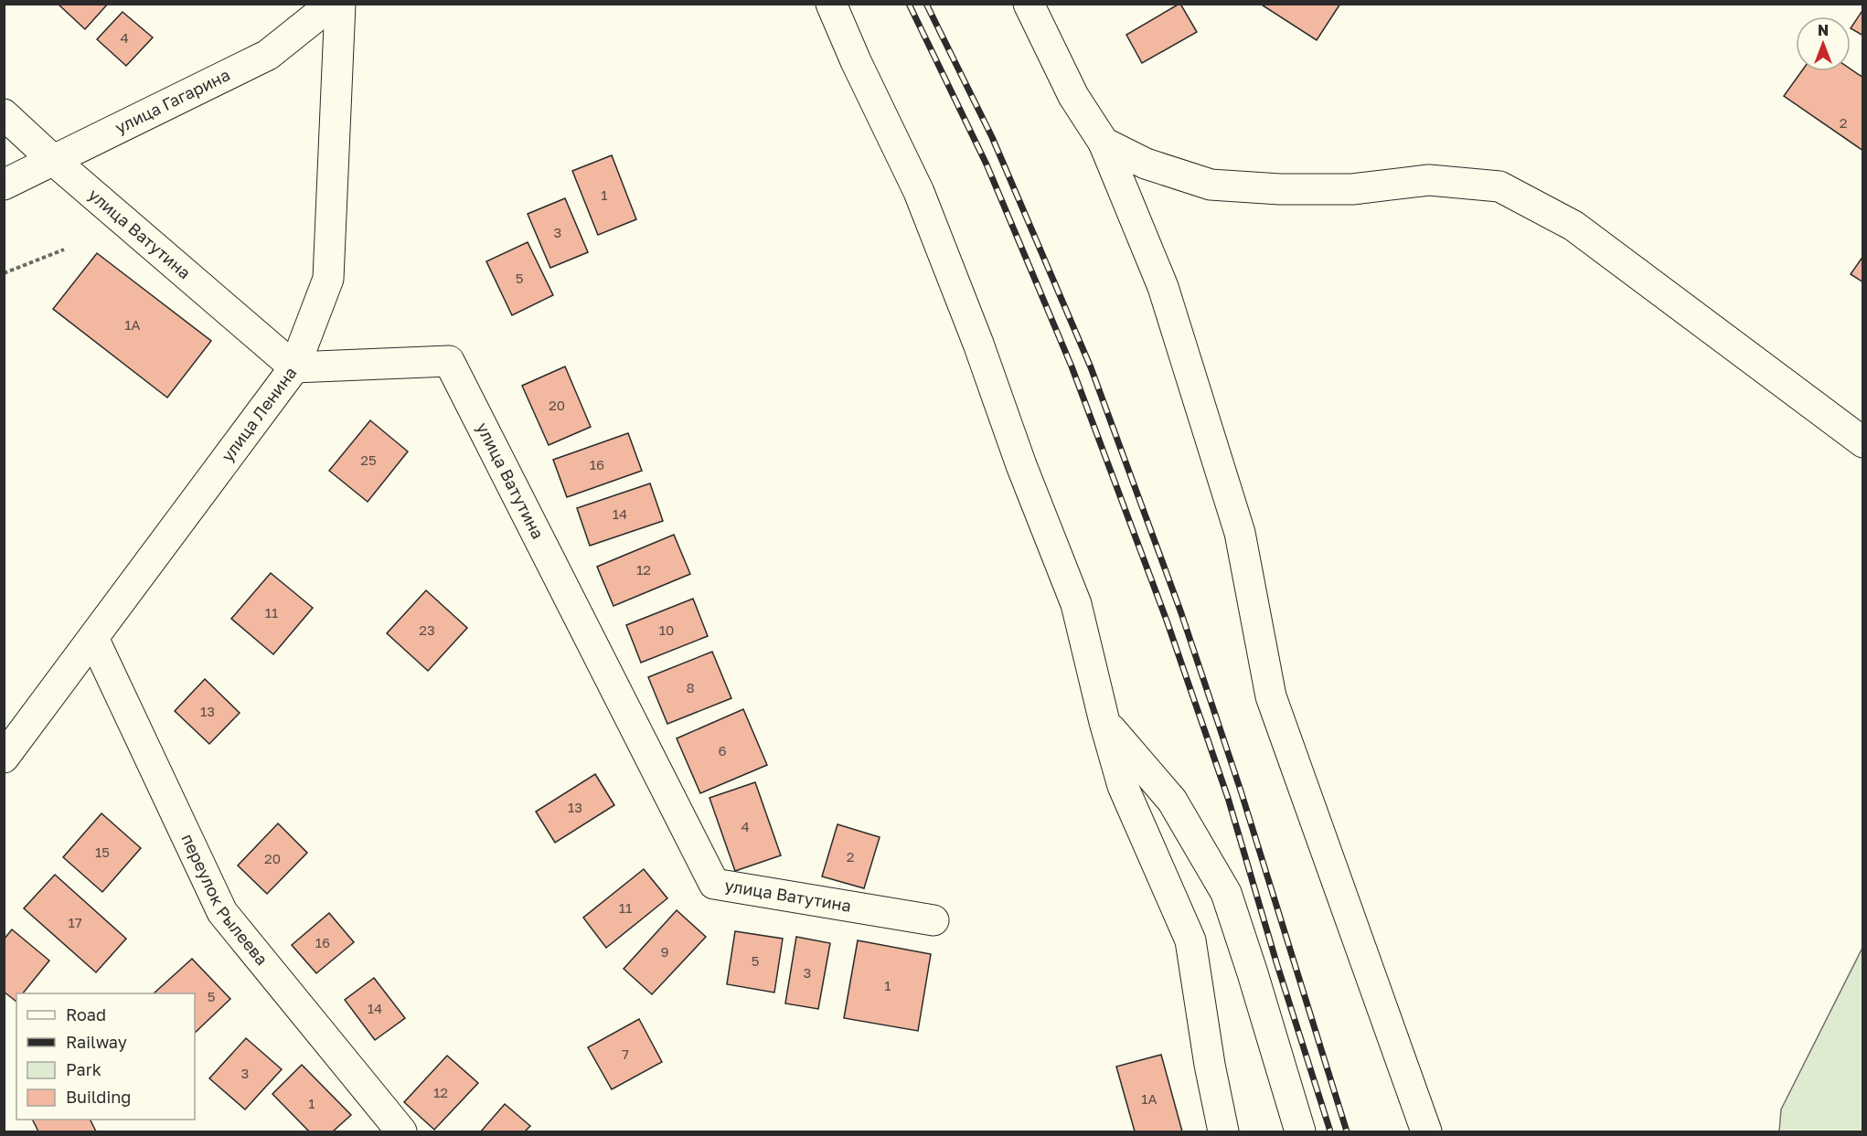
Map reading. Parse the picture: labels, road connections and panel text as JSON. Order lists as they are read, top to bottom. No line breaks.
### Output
{"streets":{"street":["улица Гагарина","улица Ватутина","улица Ленина","переулок Рылеева"]},"crossings":[["улица Гагарина","улица Ватутина"],["улица Ватутина","улица Ленина"],["улица Ленина","переулок Рылеева"]],"house_numbers":["4","2","1","3","5","1А","20","25","16","14","12","11","23","10","8","13","6","13","4","15","2","20","11","17","16","9","5","3","1","5","14","7","3","12","1А","1"],"legend":["Road","Railway","Park","Building"],"north":"top"}
